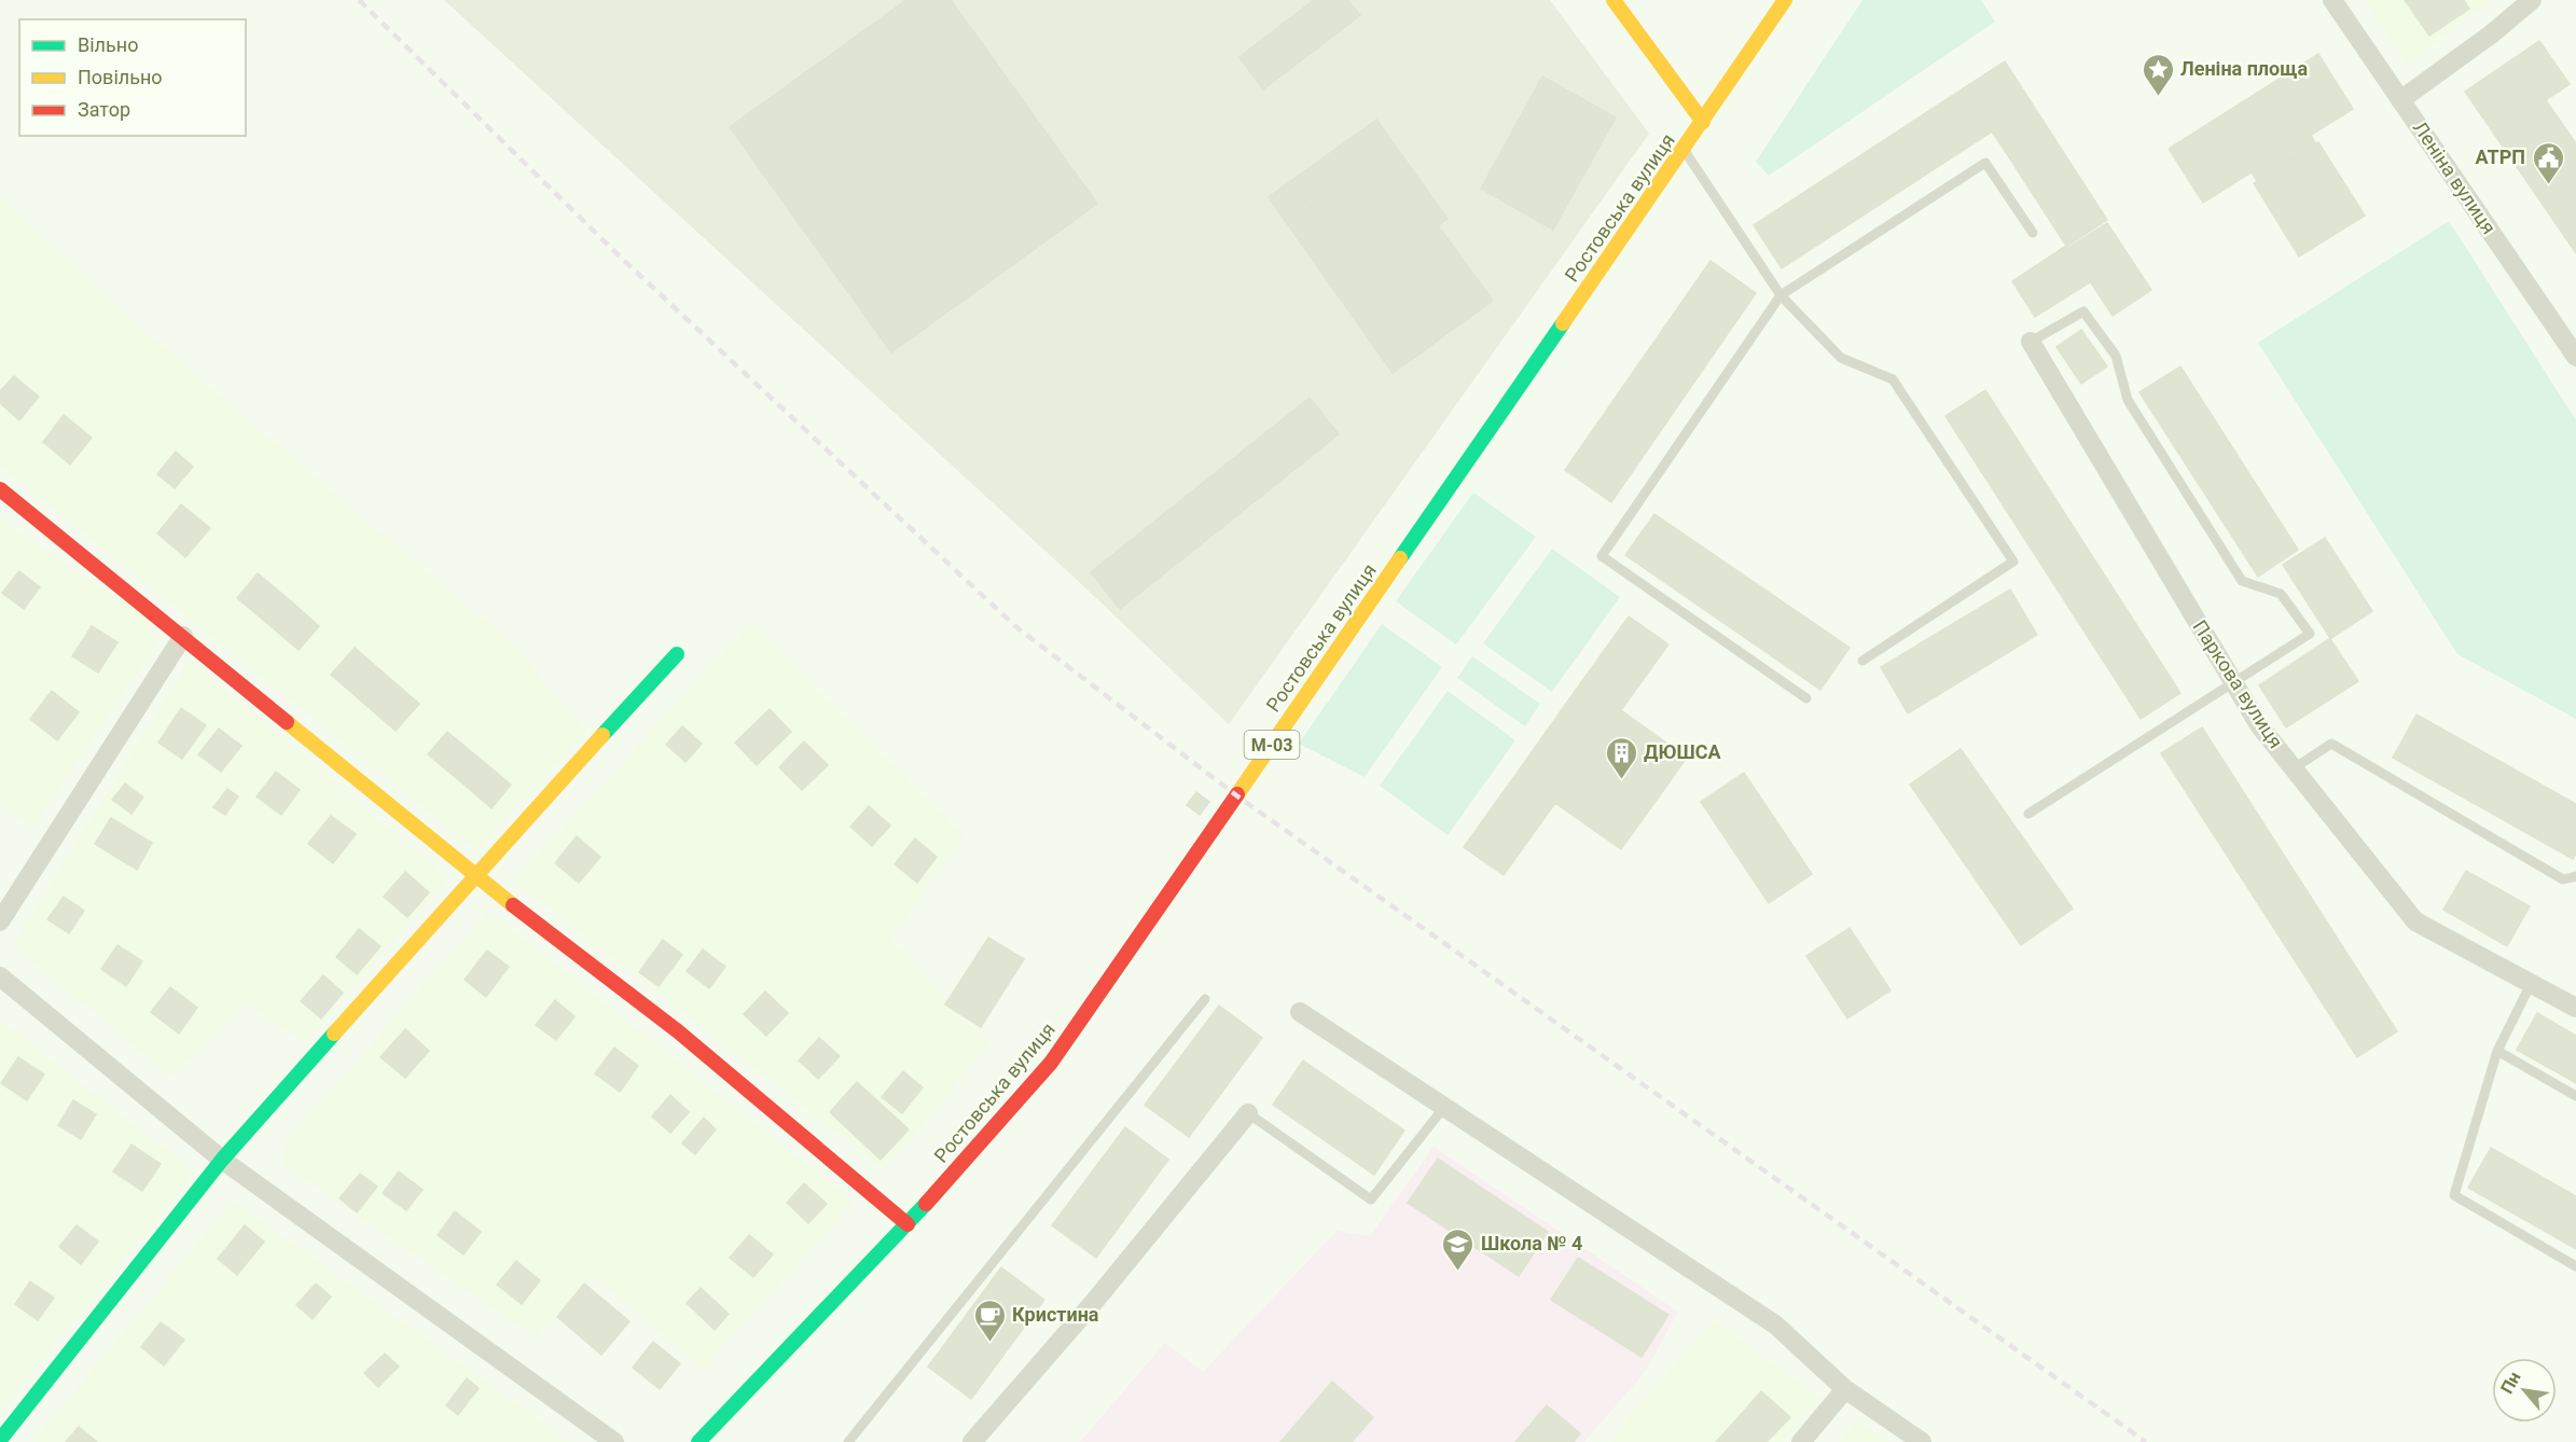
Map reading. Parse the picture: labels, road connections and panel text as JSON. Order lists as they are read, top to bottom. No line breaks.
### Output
{"streets":{"main road":["Ростовська вулиця","М-03"],"street":["Леніна вулиця","Паркова вулиця"]},"places":{"place":["Леніна площа"],"public building":["АТРП"],"building":["ДЮШСА"],"school or university":["Школа № 4"],"cafe":["Кристина"]},"legend":["Вільно","Повільно","Затор"],"north":"top left"}
